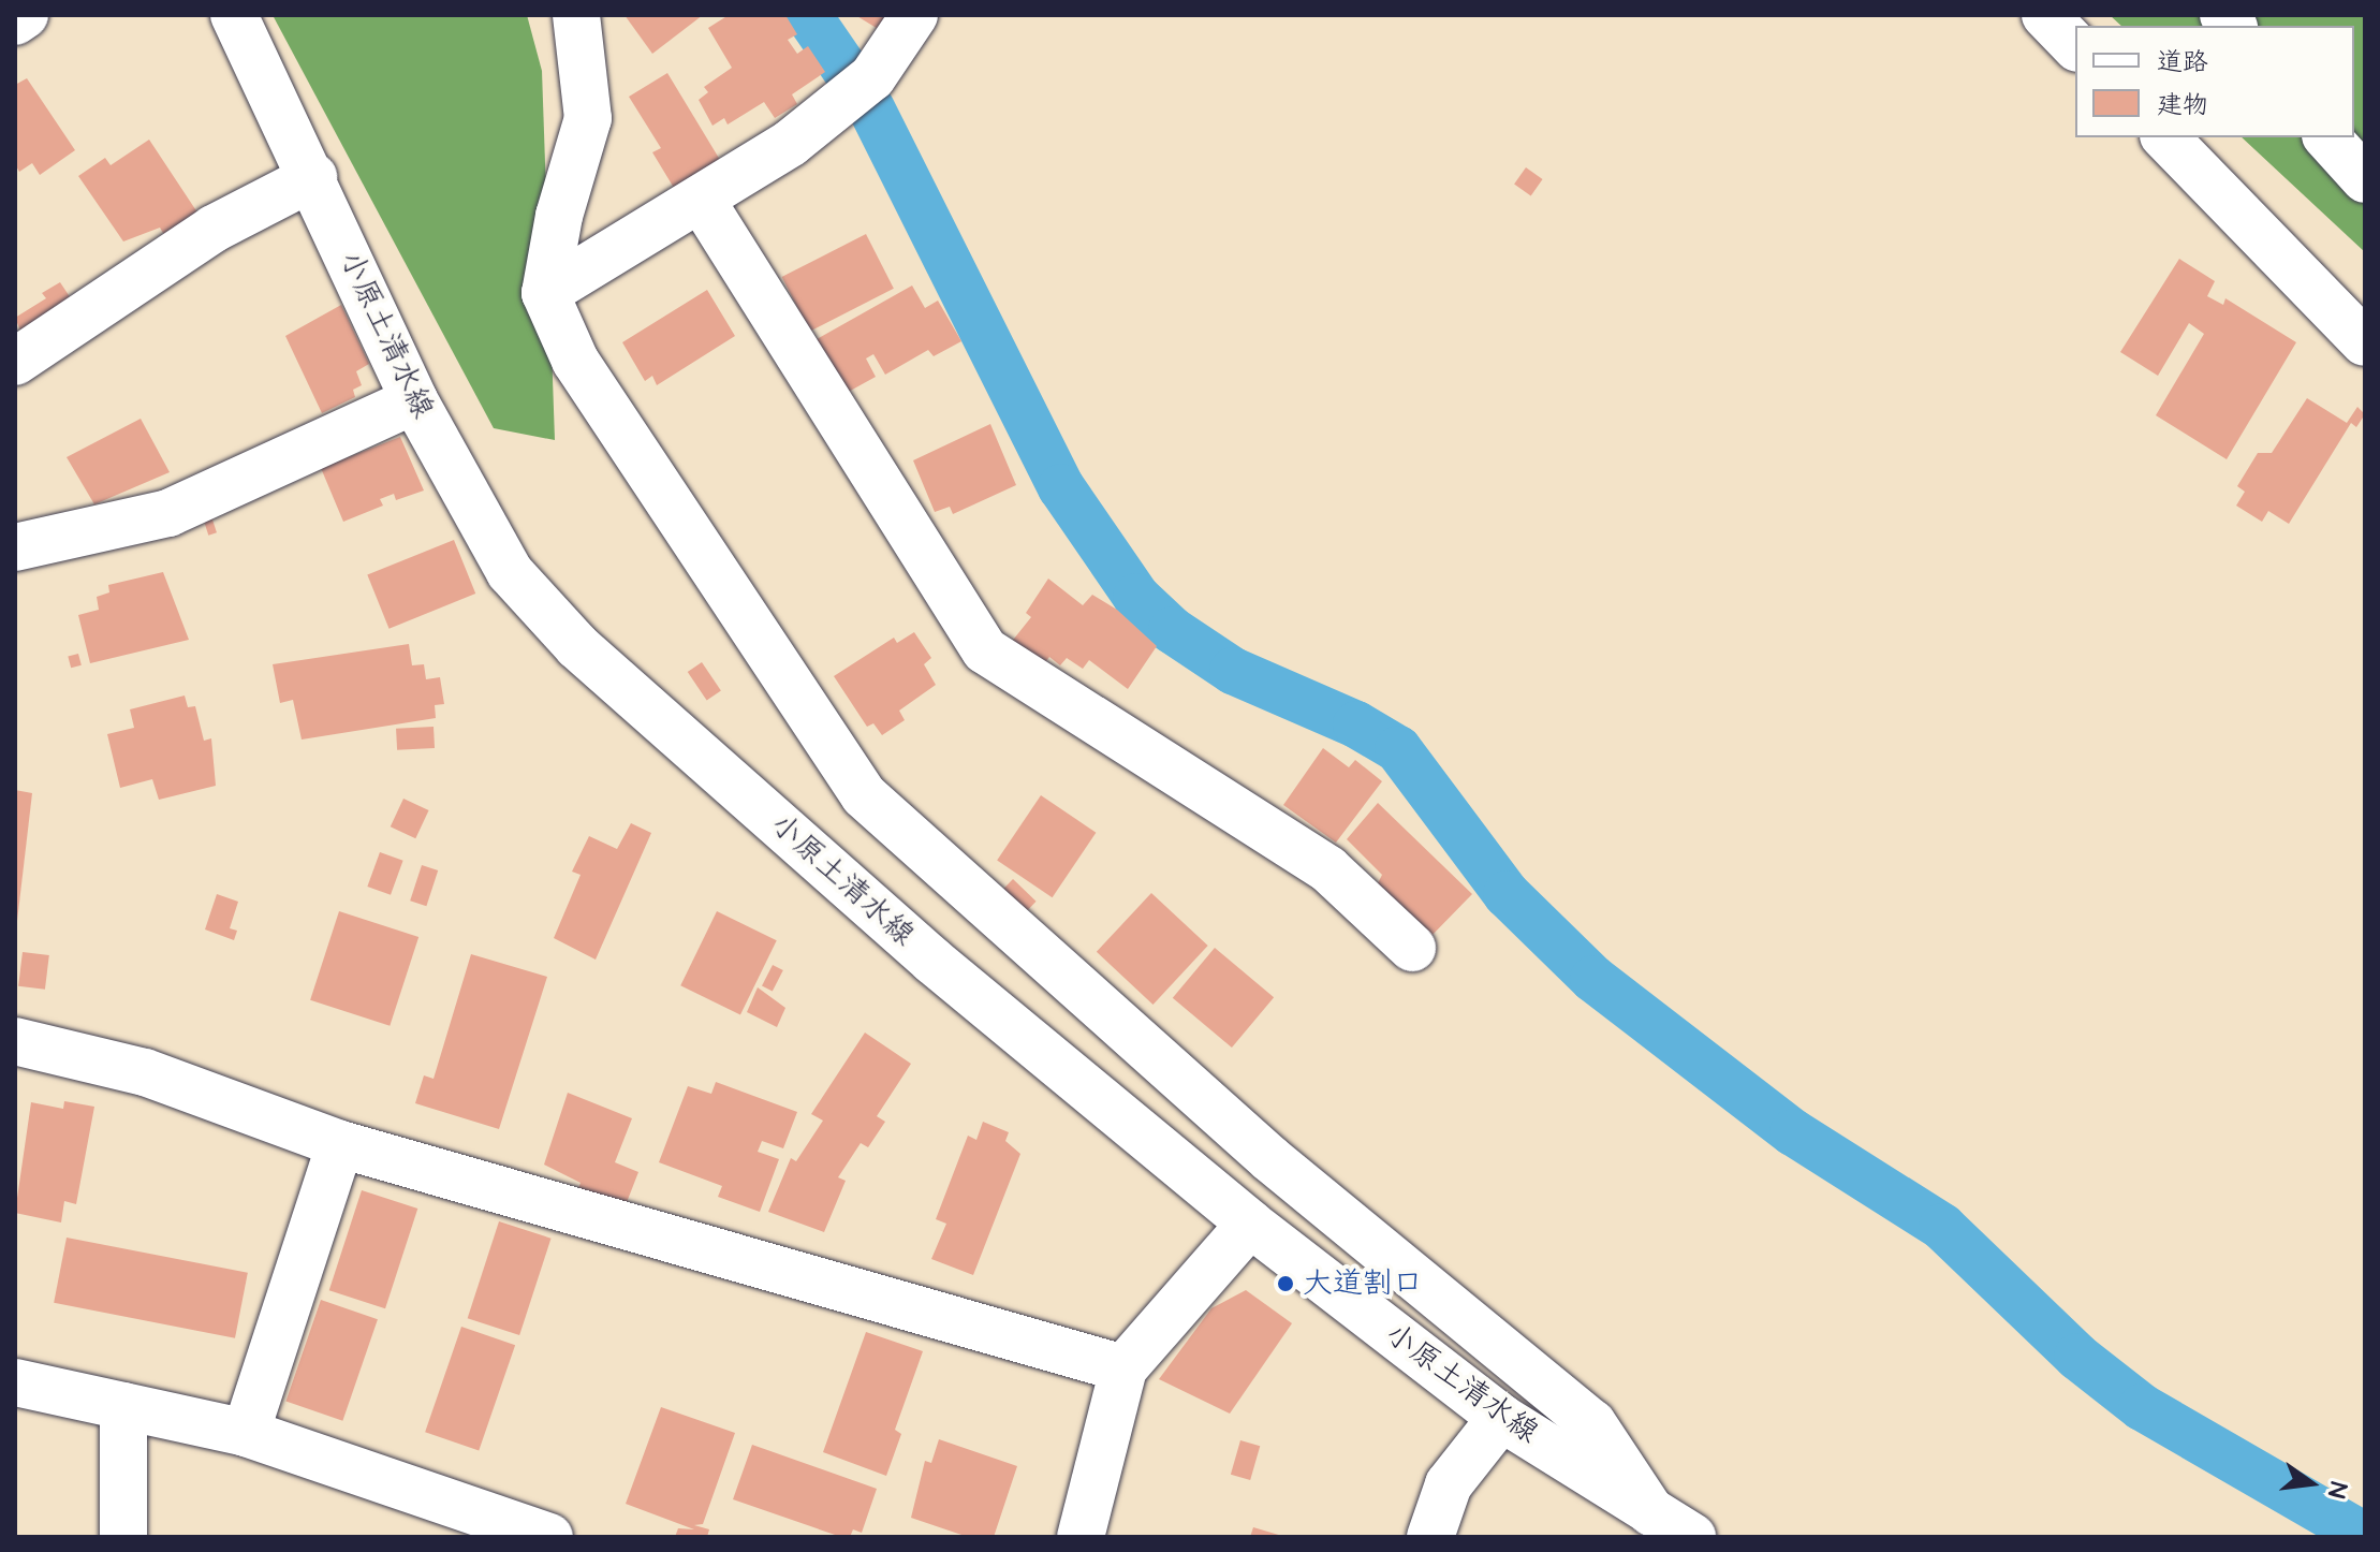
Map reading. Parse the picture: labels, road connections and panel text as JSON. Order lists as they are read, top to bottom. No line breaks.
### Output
{"streets":{"street":["小原土清水線"]},"places":["大道割口"],"legend":["道路","建物"],"north":"right"}
